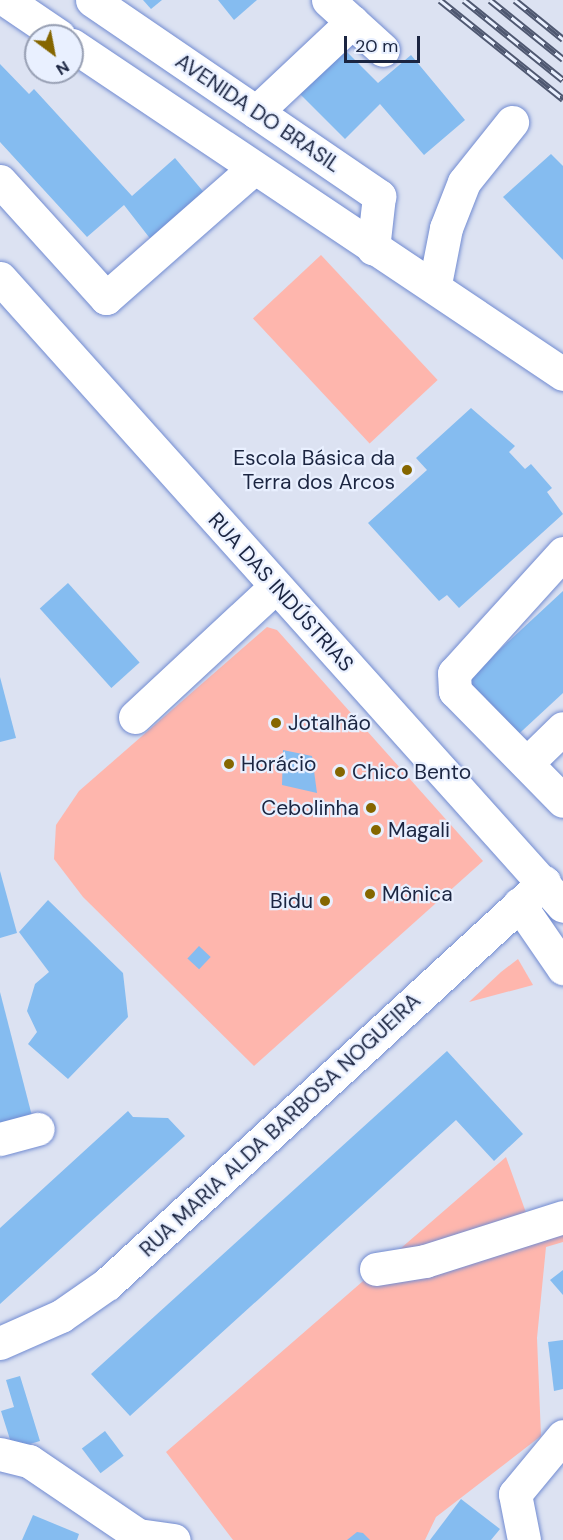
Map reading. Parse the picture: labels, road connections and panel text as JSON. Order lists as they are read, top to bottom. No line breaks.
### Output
{"streets":{"street":["AVENIDA DO BRASIL","RUA DAS INDÚSTRIAS","RUA MARIA ALDA BARBOSA NOGUEIRA"]},"crossings":[["RUA DAS INDÚSTRIAS","RUA MARIA ALDA BARBOSA NOGUEIRA"]],"places":["Escola Básica da Terra dos Arcos","Jotalhão","Horácio","Chico Bento","Cebolinha","Magali","Mônica","Bidu"],"scale_bar":"20 m","north":"bottom right"}
